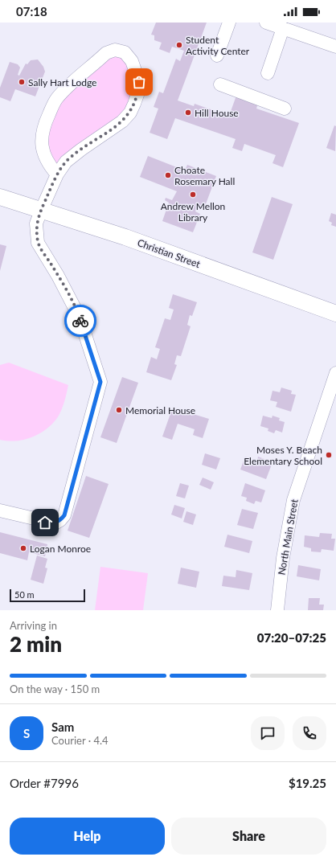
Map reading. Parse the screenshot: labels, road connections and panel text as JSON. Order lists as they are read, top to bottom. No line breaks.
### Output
{"streets":{"main road":["Christian Street"],"street":["North Main Street"]},"places":["Student Activity Center","Sally Hart Lodge","Hill House","Choate Rosemary Hall","Andrew Mellon Library","Memorial House","Moses Y. Beach Elementary School","Logan Monroe"],"scale_bar":"50 m","page":{"status":"07:18","scale":"50 m","heading":["2 min","Arriving in","07:20–07:25"],"panel":["Sam","Courier · 4.4","Order #7996","$19.25"],"bar":"On the way · 150 m","round":"S","buttons":["Help","Share"]}}
